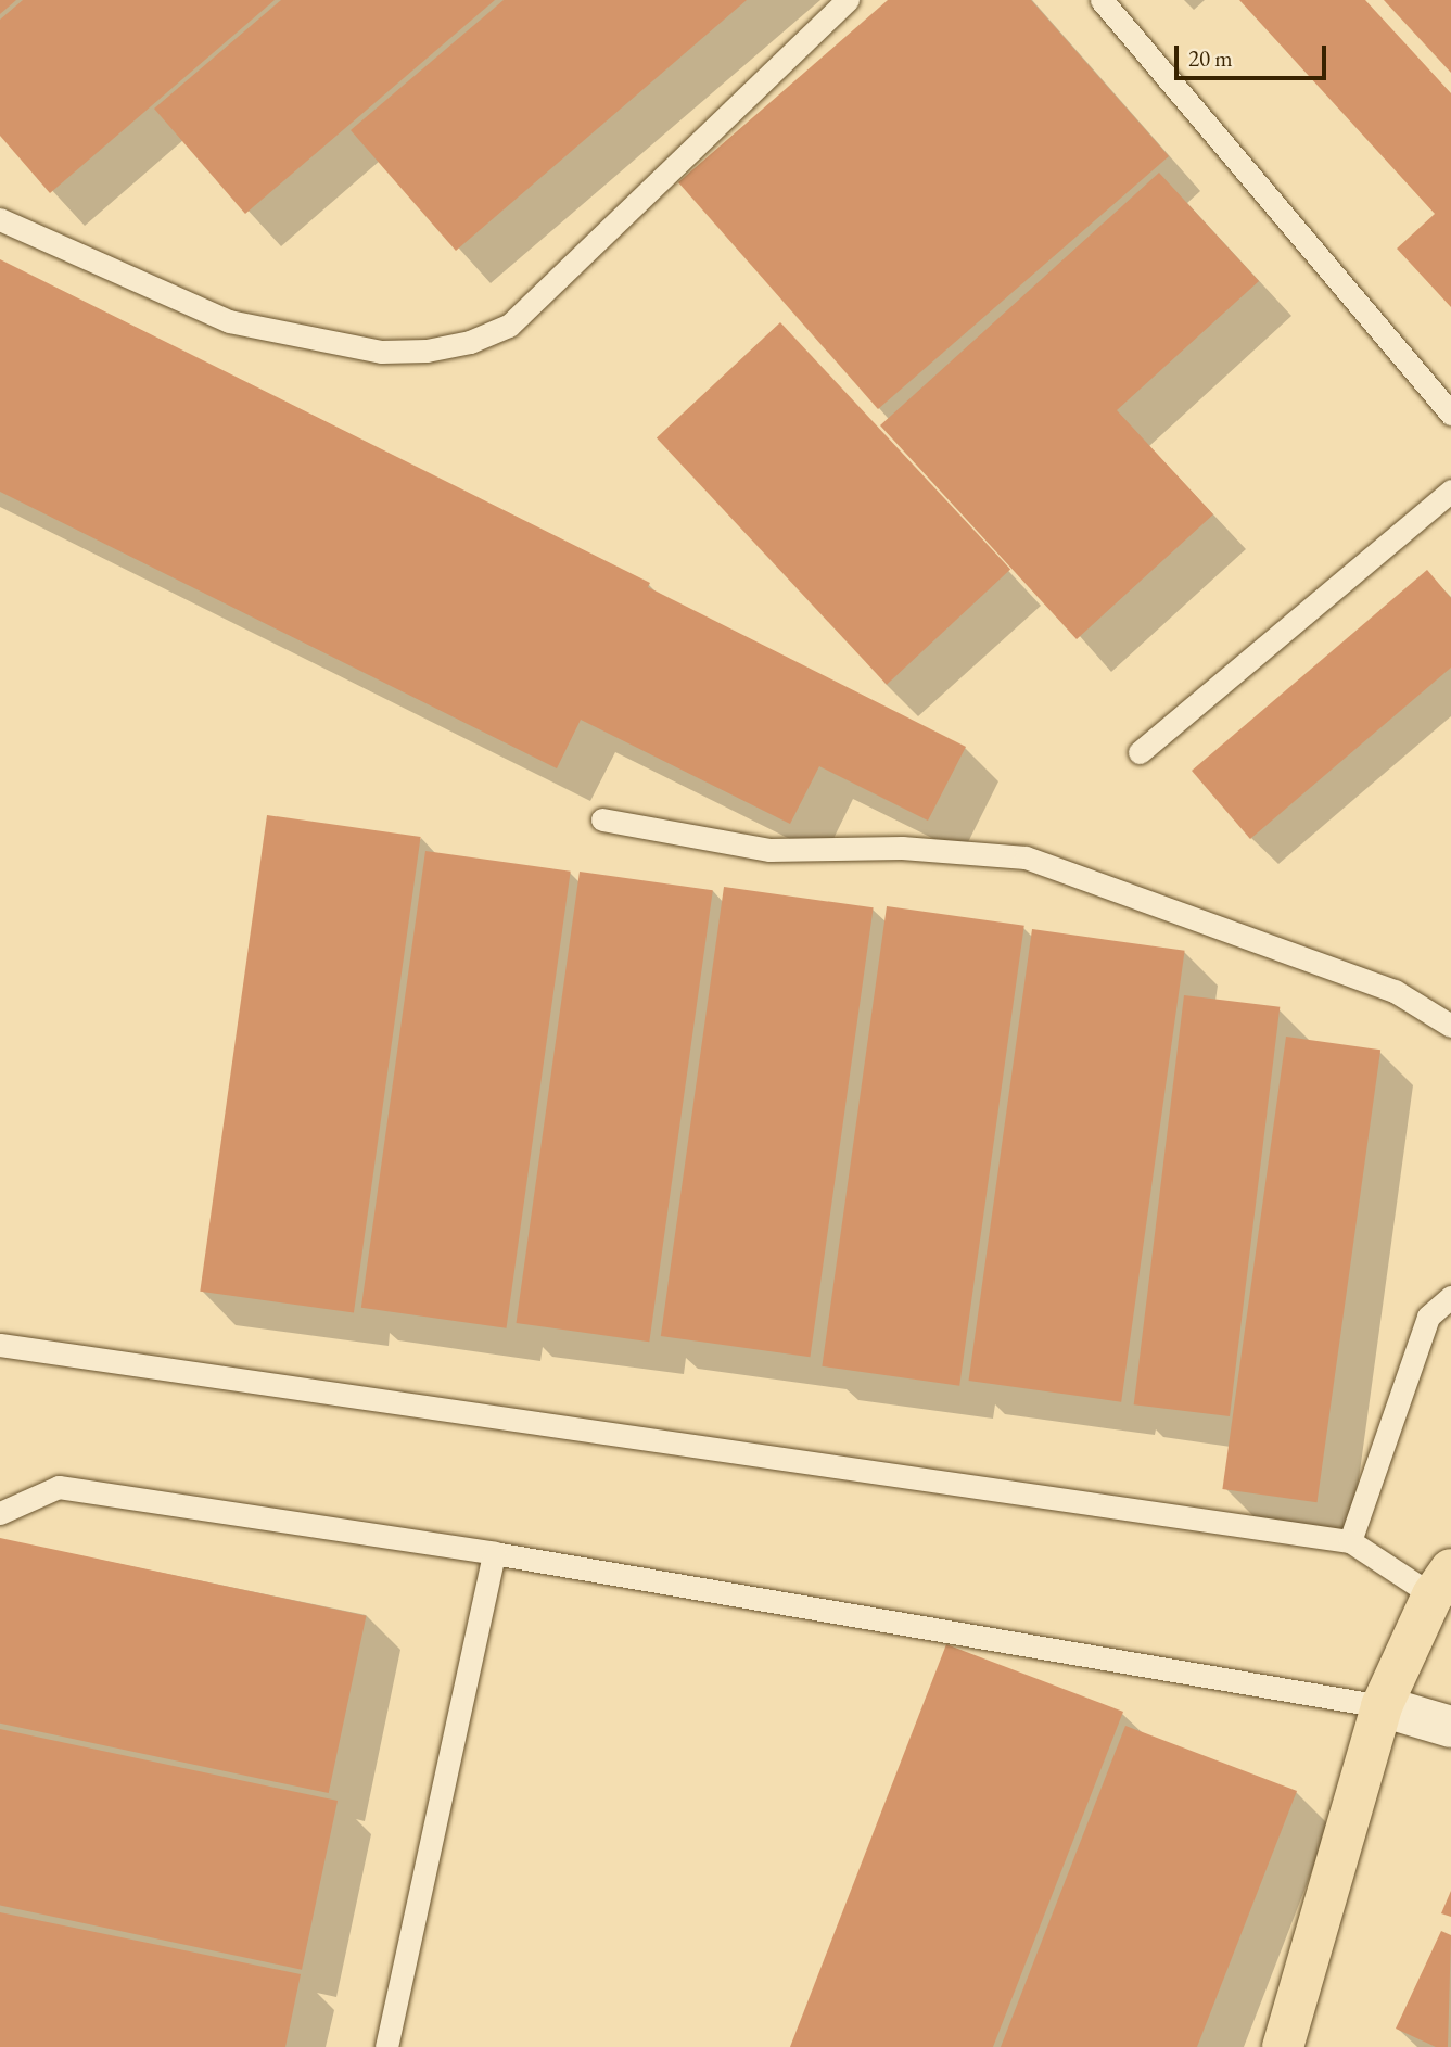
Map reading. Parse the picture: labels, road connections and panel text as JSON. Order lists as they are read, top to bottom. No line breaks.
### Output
{"scale_bar":"20 m"}
